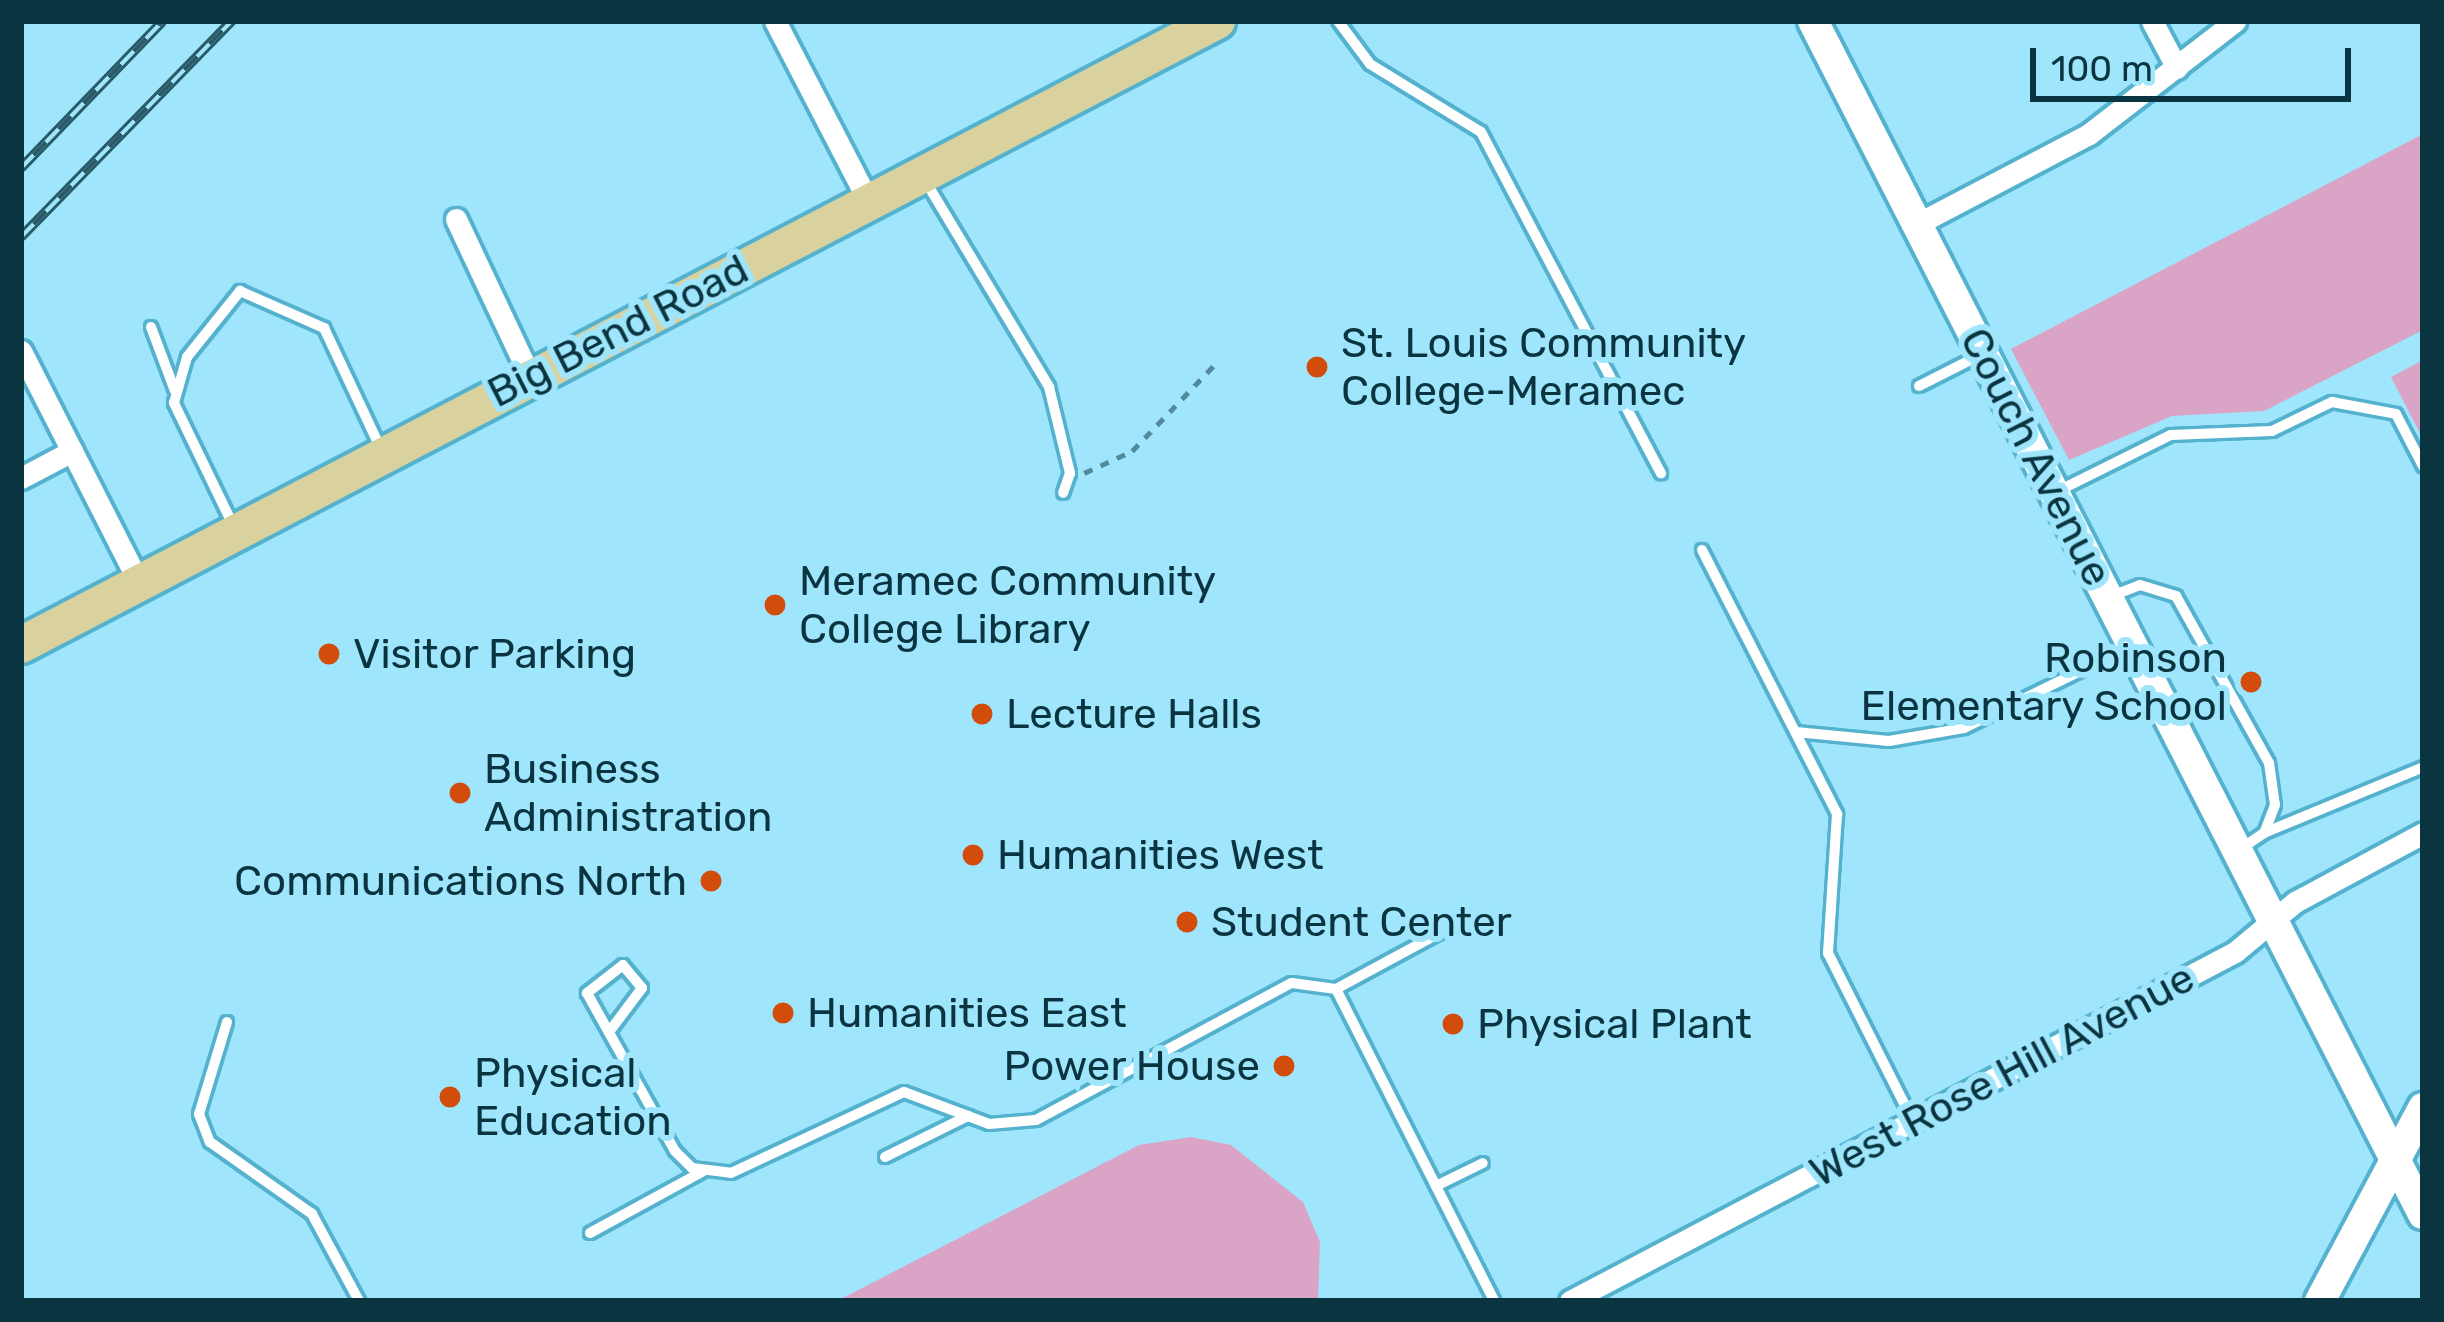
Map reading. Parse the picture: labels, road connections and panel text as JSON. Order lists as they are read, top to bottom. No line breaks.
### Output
{"streets":{"main road":["Big Bend Road"],"street":["Couch Avenue","West Rose Hill Avenue"]},"crossings":[["Couch Avenue","West Rose Hill Avenue"]],"places":["St. Louis Community College-Meramec","Meramec Community College Library","Visitor Parking","Robinson Elementary School","Lecture Halls","Business Administration","Humanities West","Communications North","Student Center","Humanities East","Physical Plant","Power House","Physical Education"],"scale_bar":"100 m"}
